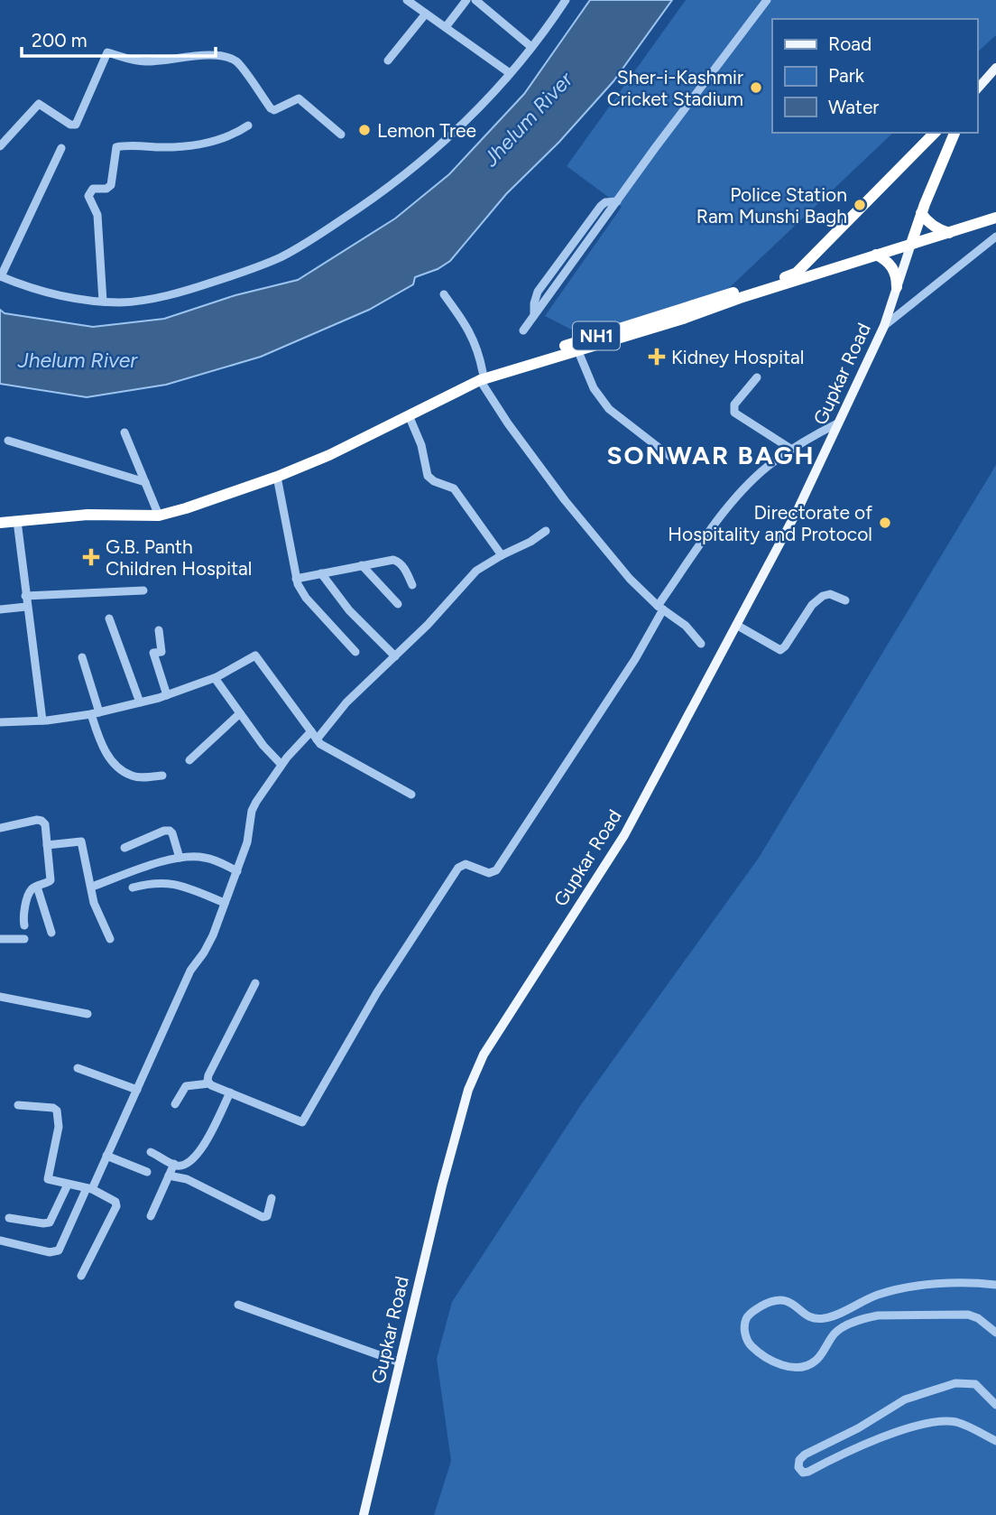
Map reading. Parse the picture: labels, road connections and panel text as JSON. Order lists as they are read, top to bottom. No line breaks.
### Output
{"streets":{"highway":["NH1"],"main road":["Gupkar Road"]},"crossings":[["NH1","Gupkar Road"]],"districts":["SONWAR BAGH"],"water":["Jhelum River"],"places":{"other":["Sher-i-Kashmir Cricket Stadium","Lemon Tree","Police Station Ram Munshi Bagh","Directorate of Hospitality and Protocol"],"health":["Kidney Hospital","G.B. Panth Children Hospital"]},"legend":["Road","Park","Water"],"scale_bar":"200 m"}
